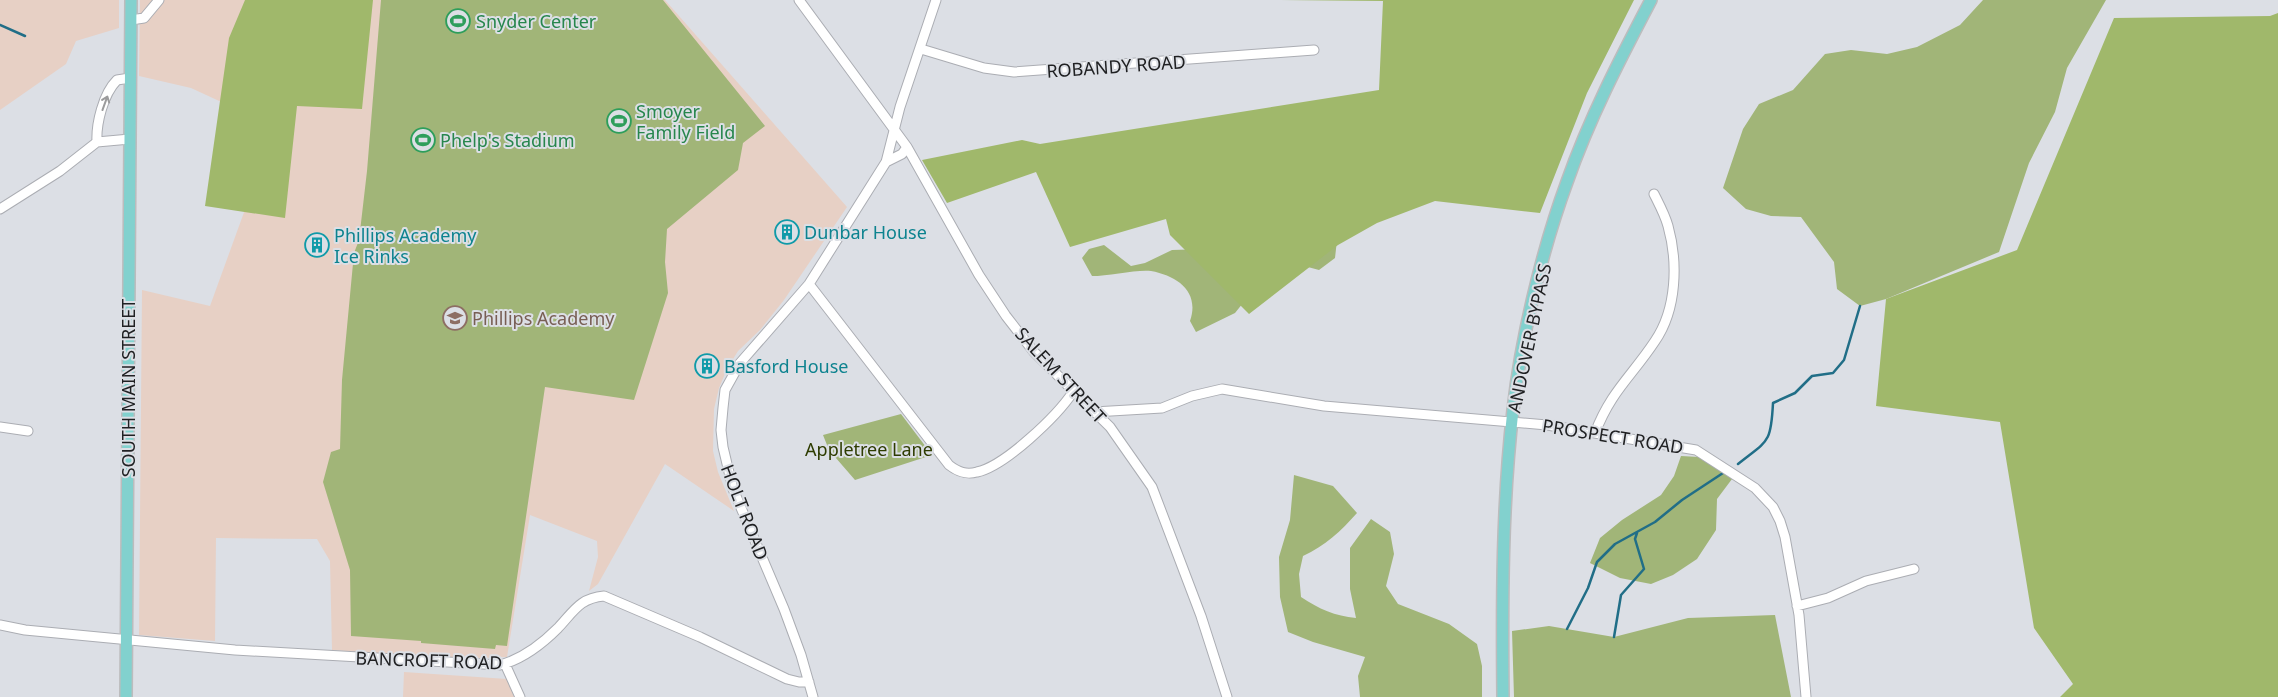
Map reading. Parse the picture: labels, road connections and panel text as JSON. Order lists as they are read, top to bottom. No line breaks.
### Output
{"streets":{"main road":["ANDOVER BYPASS","SOUTH MAIN STREET"],"street":["ROBANDY ROAD","SALEM STREET","PROSPECT ROAD","HOLT ROAD","BANCROFT ROAD"]},"crossings":[["ROBANDY ROAD","HOLT ROAD"],["ANDOVER BYPASS","PROSPECT ROAD"],["SALEM STREET","PROSPECT ROAD"],["SALEM STREET","HOLT ROAD"],["SOUTH MAIN STREET","BANCROFT ROAD"],["HOLT ROAD","BANCROFT ROAD"]],"parks":["Appletree Lane"],"places":{"sports":["Snyder Center","Smoyer Family Field","Phelp's Stadium"],"building":["Dunbar House","Phillips Academy Ice Rinks","Basford House"],"school or university":["Phillips Academy"]}}
